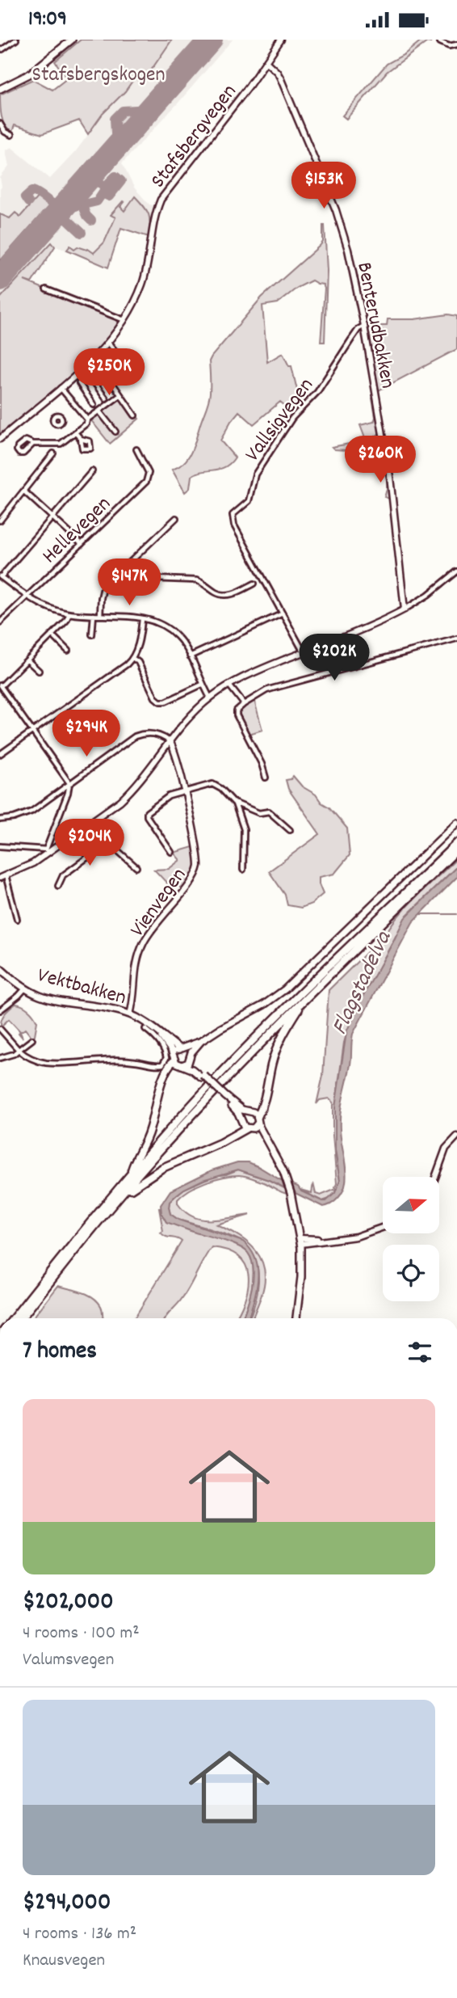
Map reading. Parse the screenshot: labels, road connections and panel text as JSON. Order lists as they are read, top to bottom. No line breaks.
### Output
{"streets":{"main road":["Stafsbergvegen","Benterudbakken","Vienvegen","Vektbakken"],"street":["Vallsigvegen","Hellevegen"]},"crossings":[["Stafsbergvegen","Benterudbakken"],["Benterudbakken","Vallsigvegen"],["Vienvegen","Vektbakken"]],"water":["Flagstadelva"],"parks":["Stafsbergskogen"],"north":"right","page":{"status":"19:09","price":["$153K","$250K","$260K","$147K","$202K","$294K","$204K"],"heading":"7 homes","list":[{"name":"$202,000","note":"4 rooms · 100 m² · Valumsvegen"},{"name":"$294,000","note":"4 rooms · 136 m² · Knausvegen"}]}}
